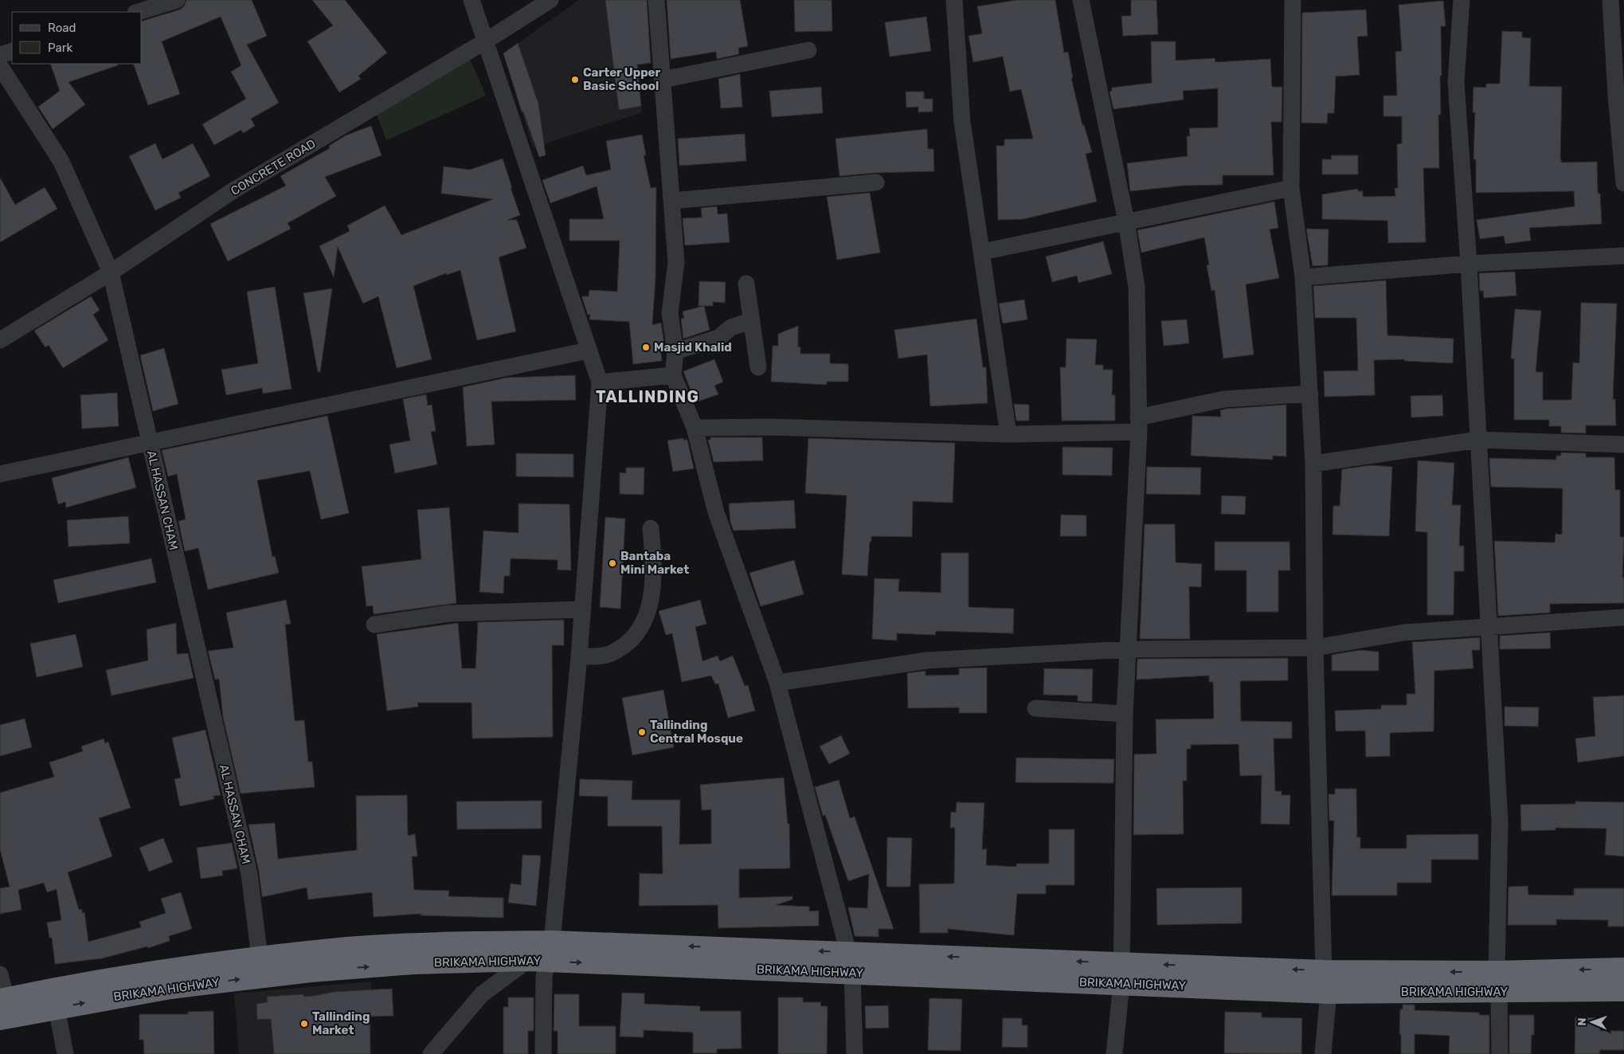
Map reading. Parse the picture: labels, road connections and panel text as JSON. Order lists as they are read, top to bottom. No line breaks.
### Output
{"streets":{"highway":["BRIKAMA HIGHWAY"],"street":["CONCRETE ROAD","AL HASSAN CHAM"]},"crossings":[["CONCRETE ROAD","AL HASSAN CHAM"],["AL HASSAN CHAM","BRIKAMA HIGHWAY"]],"districts":["TALLINDING"],"places":["Carter Upper Basic School","Masjid Khalid","Bantaba Mini Market","Tallinding Central Mosque","Tallinding Market"],"legend":["Road","Park"],"north":"left"}
